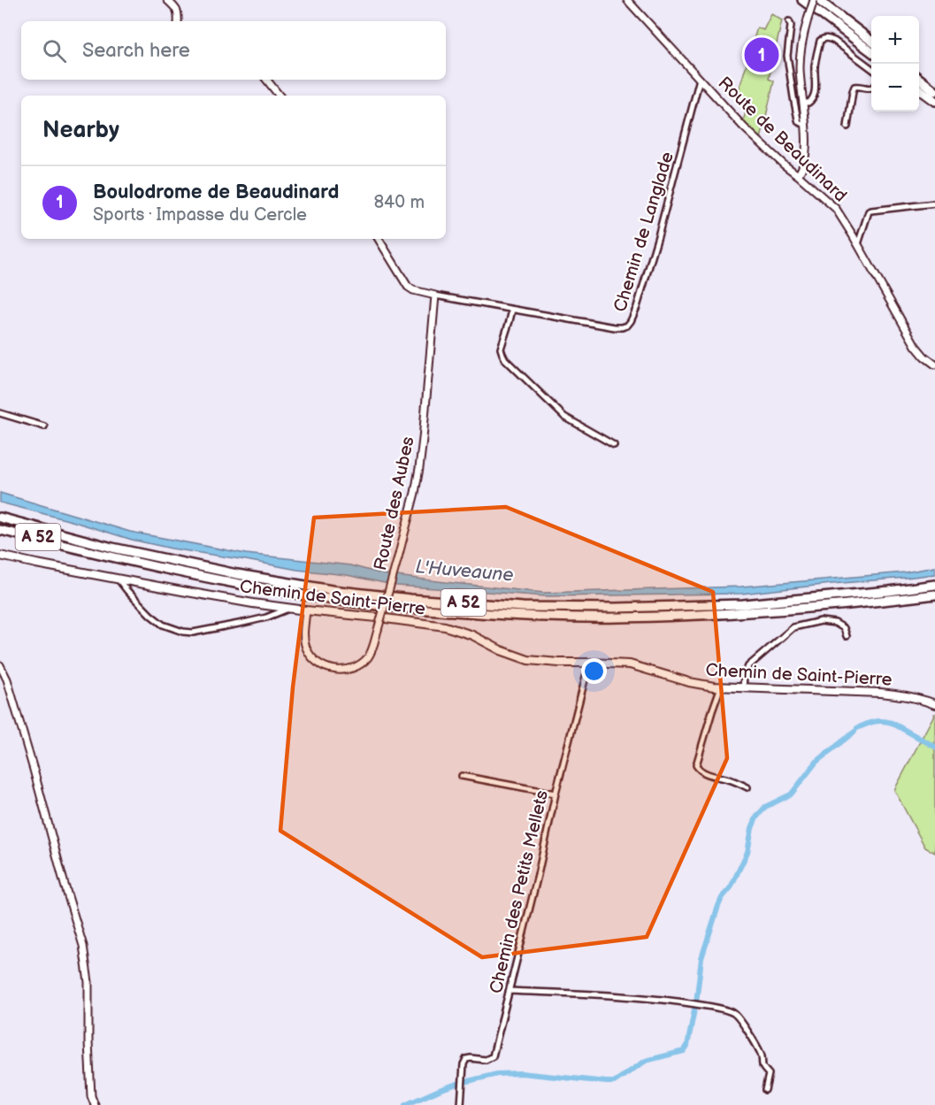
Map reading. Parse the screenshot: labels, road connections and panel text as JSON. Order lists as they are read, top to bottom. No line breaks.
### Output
{"streets":{"highway":["A 52"],"main road":["Chemin de Saint-Pierre"],"street":["Route de Beaudinard","Chemin de Langlade","Route des Aubes","Chemin des Petits Mellets"]},"crossings":[["Route de Beaudinard","Chemin de Langlade"],["Chemin de Langlade","Route des Aubes"],["Route des Aubes","Chemin de Saint-Pierre"],["Chemin de Saint-Pierre","Chemin des Petits Mellets"]],"water":["L'Huveaune"],"page":{"map_buttons":["+","−"],"search":"Search here","pins":"1","heading":"Nearby","list":[{"mark":"1","name":"Boulodrome de Beaudinard","note":"Sports · Impasse du Cercle","value":"840 m"}]}}
